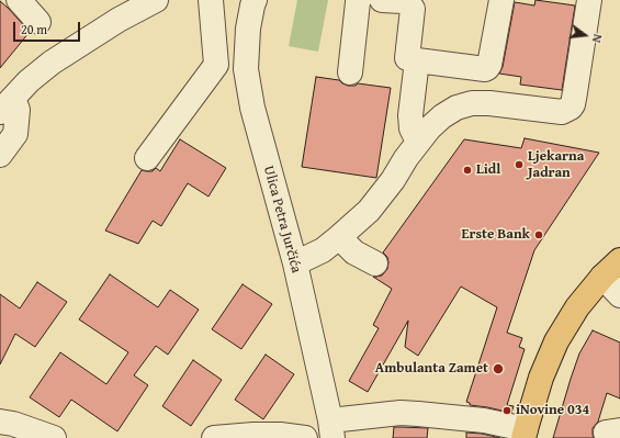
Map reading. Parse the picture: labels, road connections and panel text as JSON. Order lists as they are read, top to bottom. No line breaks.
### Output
{"streets":{"street":["Ulica Petra Jurčića"]},"places":["Ljekarna Jadran","Lidl","Erste Bank","Ambulanta Zamet","iNovine 034"],"scale_bar":"20 m","north":"right"}
